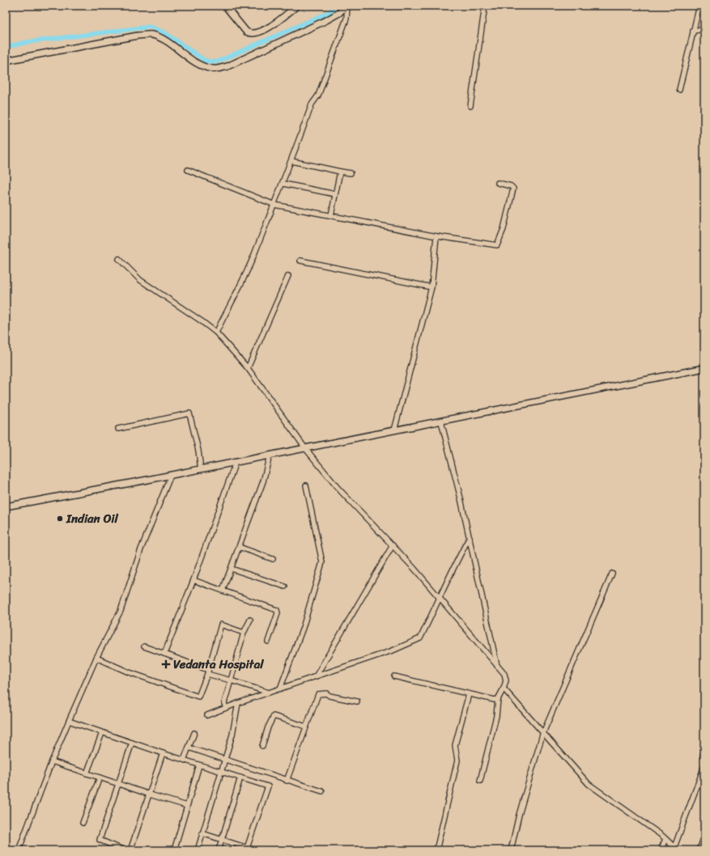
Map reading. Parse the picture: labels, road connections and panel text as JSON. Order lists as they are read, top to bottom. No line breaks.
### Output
{"places":{"other":["Indian Oil"],"health":["Vedanta Hospital"]}}
